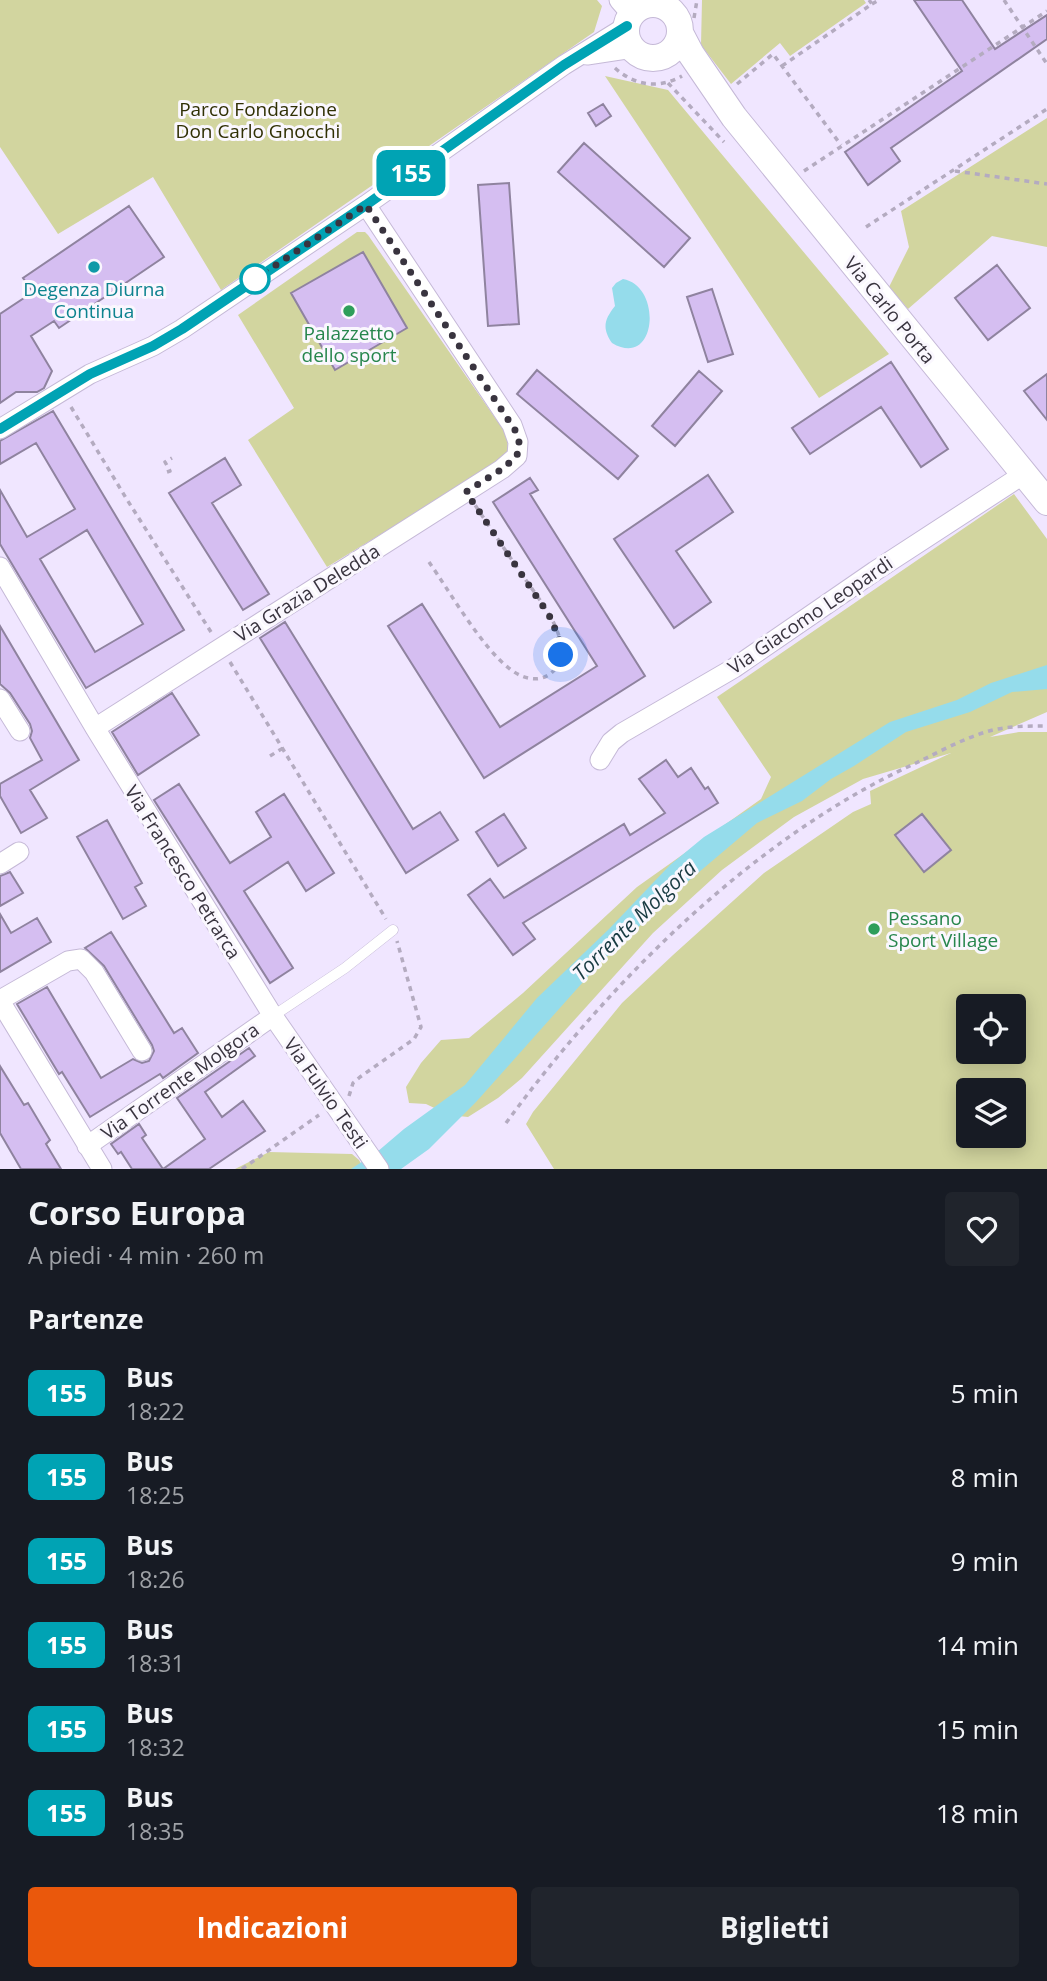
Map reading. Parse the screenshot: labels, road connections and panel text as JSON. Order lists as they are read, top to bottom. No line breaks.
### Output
{"streets":{"street":["Via Carlo Porta","Via Grazia Deledda","Via Giacomo Leopardi","Via Francesco Petrarca","Via Torrente Molgora","Via Fulvio Testi"]},"crossings":[["Via Carlo Porta","Via Giacomo Leopardi"],["Via Grazia Deledda","Via Francesco Petrarca"],["Via Francesco Petrarca","Via Torrente Molgora"],["Via Francesco Petrarca","Via Fulvio Testi"],["Via Torrente Molgora","Via Fulvio Testi"]],"water":["Torrente Molgora"],"parks":["Parco Fondazione Don Carlo Gnocchi"],"places":["Degenza Diurna Continua","Palazzetto dello sport","Pessano Sport Village"],"lines":["bus line 155"],"page":{"on_map":"155","heading":[["Corso Europa","A piedi · 4 min · 260 m"],"Partenze"],"list":[{"mark":"155","name":"Bus","note":"18:22","value":"5 min"},{"mark":"155","name":"Bus","note":"18:25","value":"8 min"},{"mark":"155","name":"Bus","note":"18:26","value":"9 min"},{"mark":"155","name":"Bus","note":"18:31","value":"14 min"},{"mark":"155","name":"Bus","note":"18:32","value":"15 min"},{"mark":"155","name":"Bus","note":"18:35","value":"18 min"}],"buttons":["Indicazioni","Biglietti"]}}
